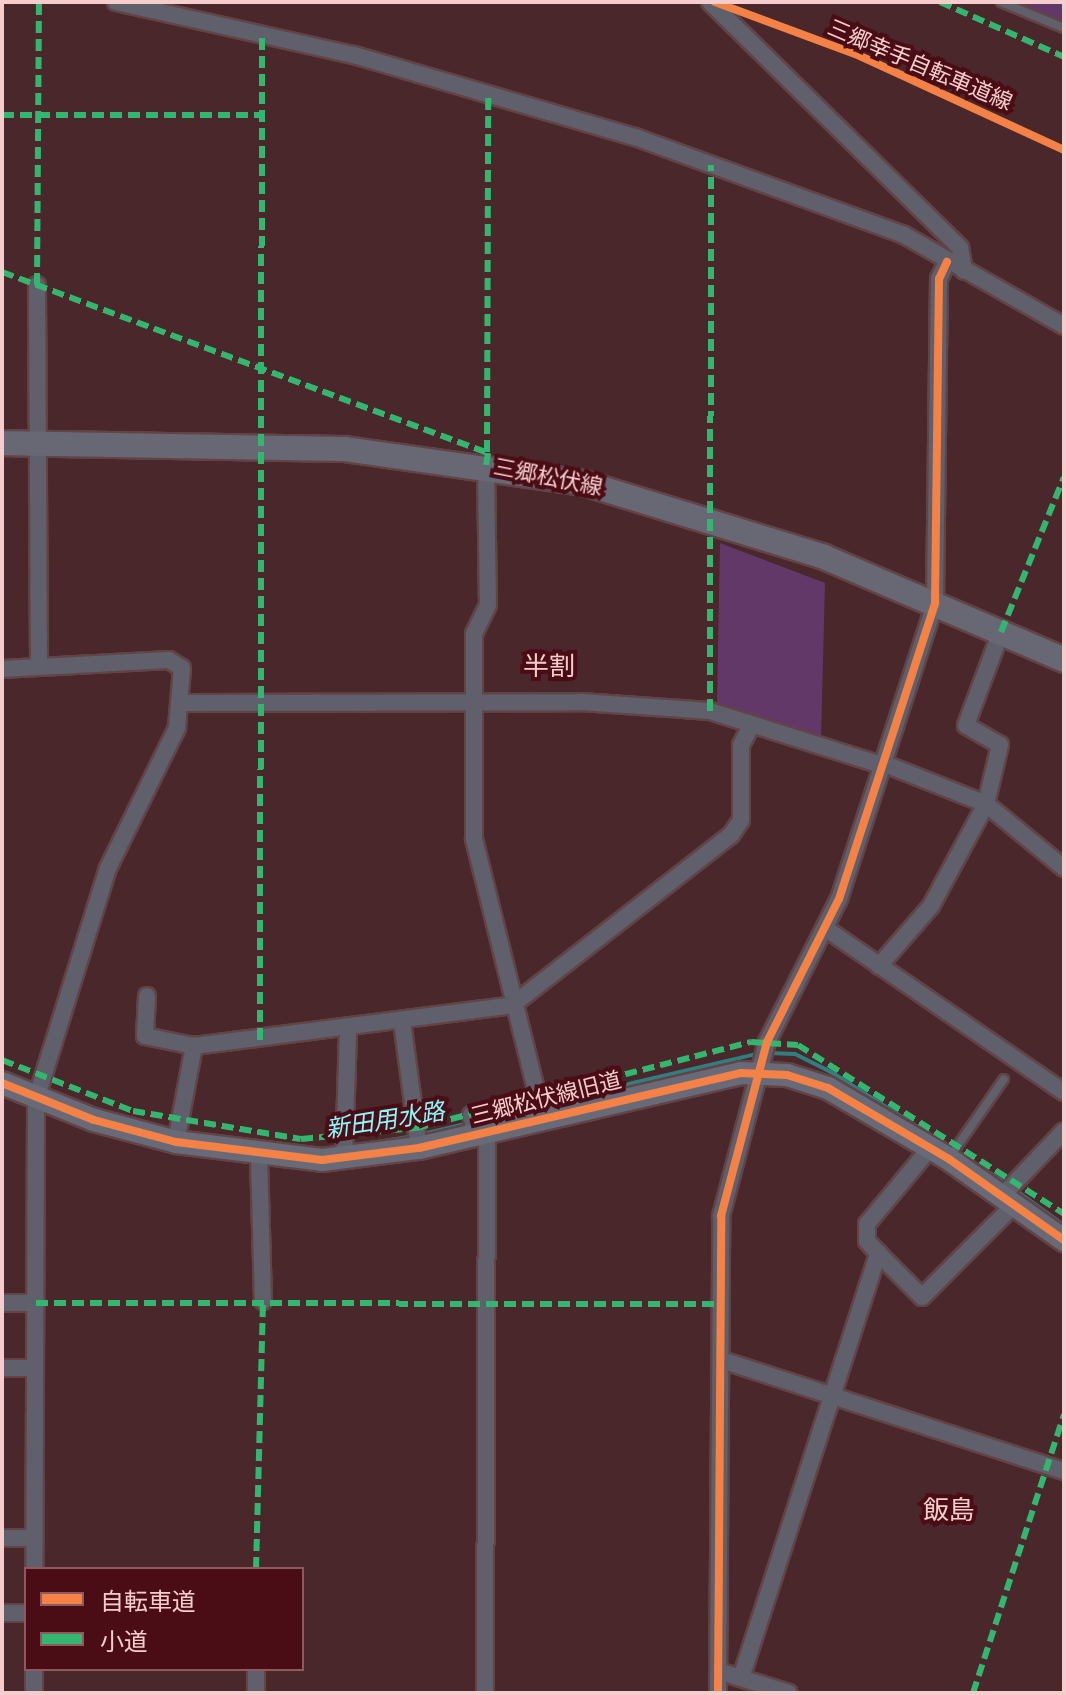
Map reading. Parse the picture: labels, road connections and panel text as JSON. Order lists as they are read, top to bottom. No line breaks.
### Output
{"streets":{"main road":["三郷松伏線"],"street":["三郷松伏線旧道"],"cycle path":["三郷幸手自転車道線"]},"districts":["半割","飯島"],"water":["新田用水路"],"legend":["自転車道","小道"]}
